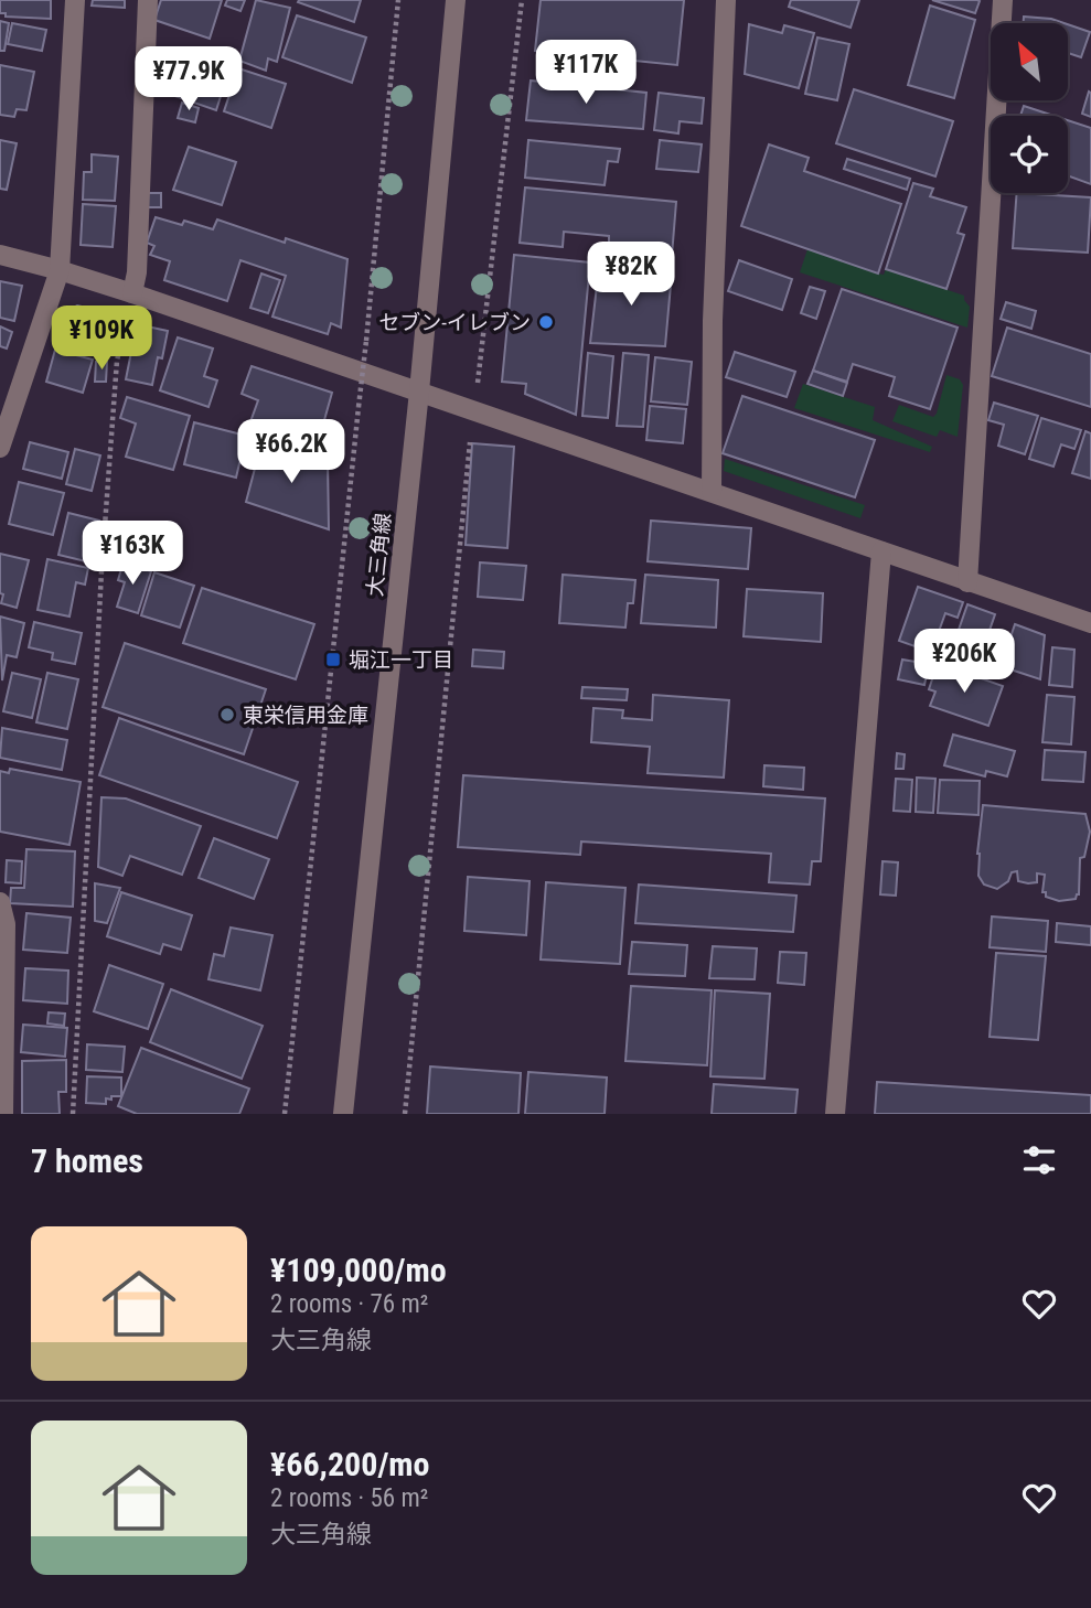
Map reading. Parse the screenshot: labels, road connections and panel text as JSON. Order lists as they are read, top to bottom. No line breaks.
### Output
{"streets":{"street":["大三角線"]},"places":{"other":["セブン-イレブン","東栄信用金庫"],"transit":["堀江一丁目"]},"north":"top left","page":{"price":["¥117K","¥77.9K","¥82K","¥109K","¥66.2K","¥163K","¥206K"],"heading":"7 homes","list":[{"name":"¥109,000/mo","note":"2 rooms · 76 m² · 大三角線"},{"name":"¥66,200/mo","note":"2 rooms · 56 m² · 大三角線"}]}}
